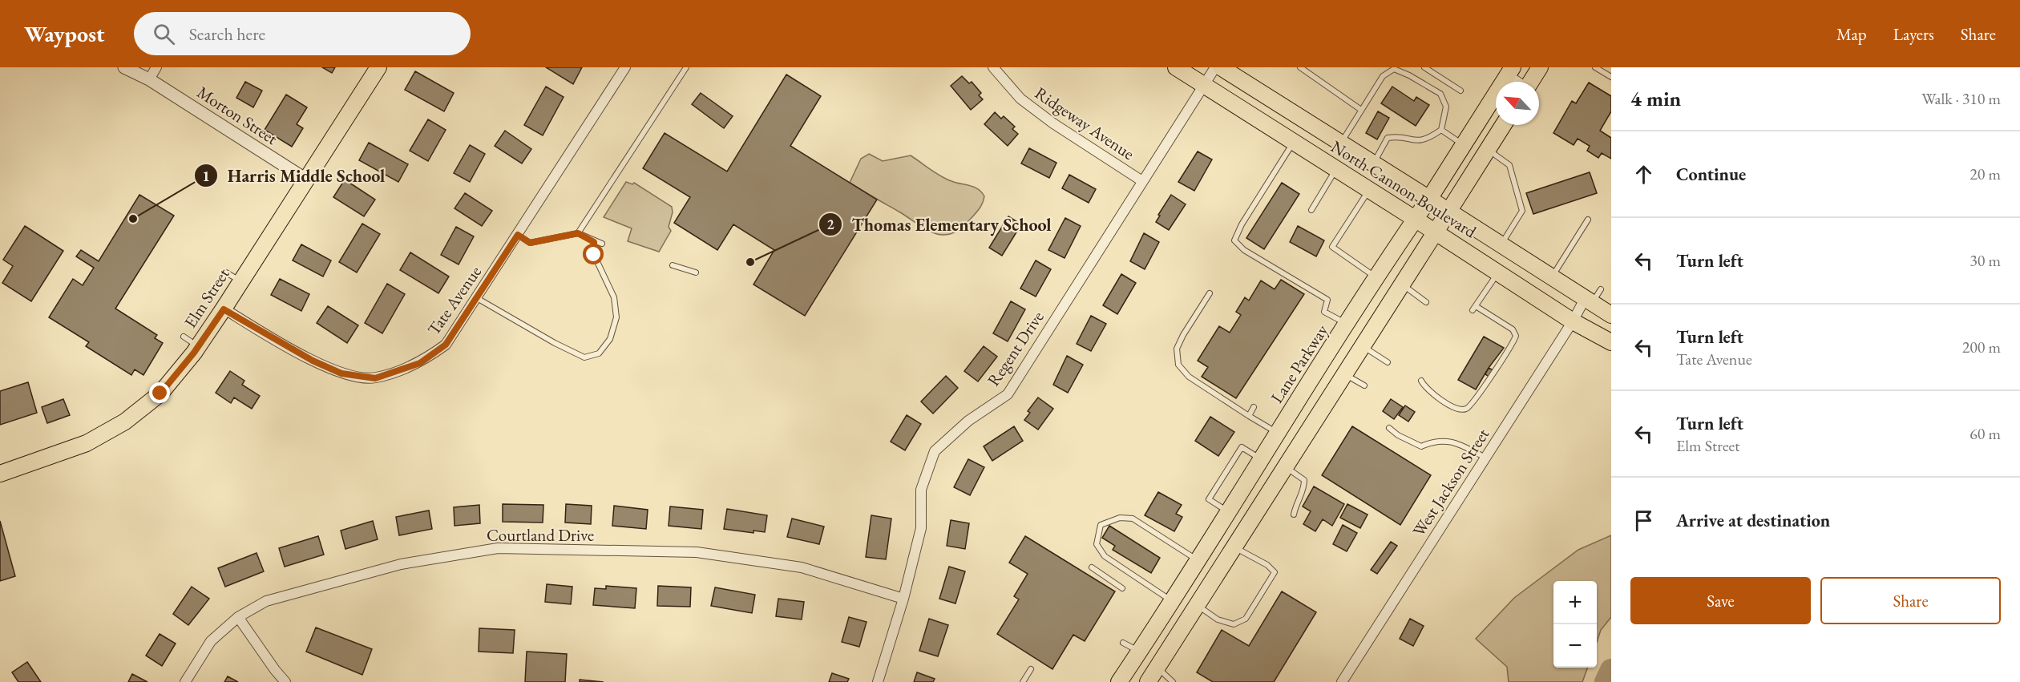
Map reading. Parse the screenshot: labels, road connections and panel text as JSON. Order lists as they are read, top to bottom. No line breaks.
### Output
{"streets":{"main road":["North Cannon Boulevard","Elm Street","Lane Parkway"],"street":["Morton Street","Ridgeway Avenue","Tate Avenue","Regent Drive","West Jackson Street","Courtland Drive"]},"crossings":[["Morton Street","Elm Street"],["Ridgeway Avenue","Regent Drive"],["North Cannon Boulevard","Regent Drive"],["North Cannon Boulevard","Lane Parkway"],["North Cannon Boulevard","West Jackson Street"],["Elm Street","Tate Avenue"],["Regent Drive","Courtland Drive"]],"places":["Harris Middle School","Thomas Elementary School"],"north":"top left","page":{"header":"Waypost","search":"Search here","nav":["Map","Layers","Share"],"heading":["4 min","Walk · 310 m"],"list":[["Continue","20 m"],["Turn left","30 m"],["Turn left","Tate Avenue","200 m"],["Turn left","Elm Street","60 m"],"Arrive at destination"],"buttons":["Save","Share"],"map_buttons":["+","−"]}}
